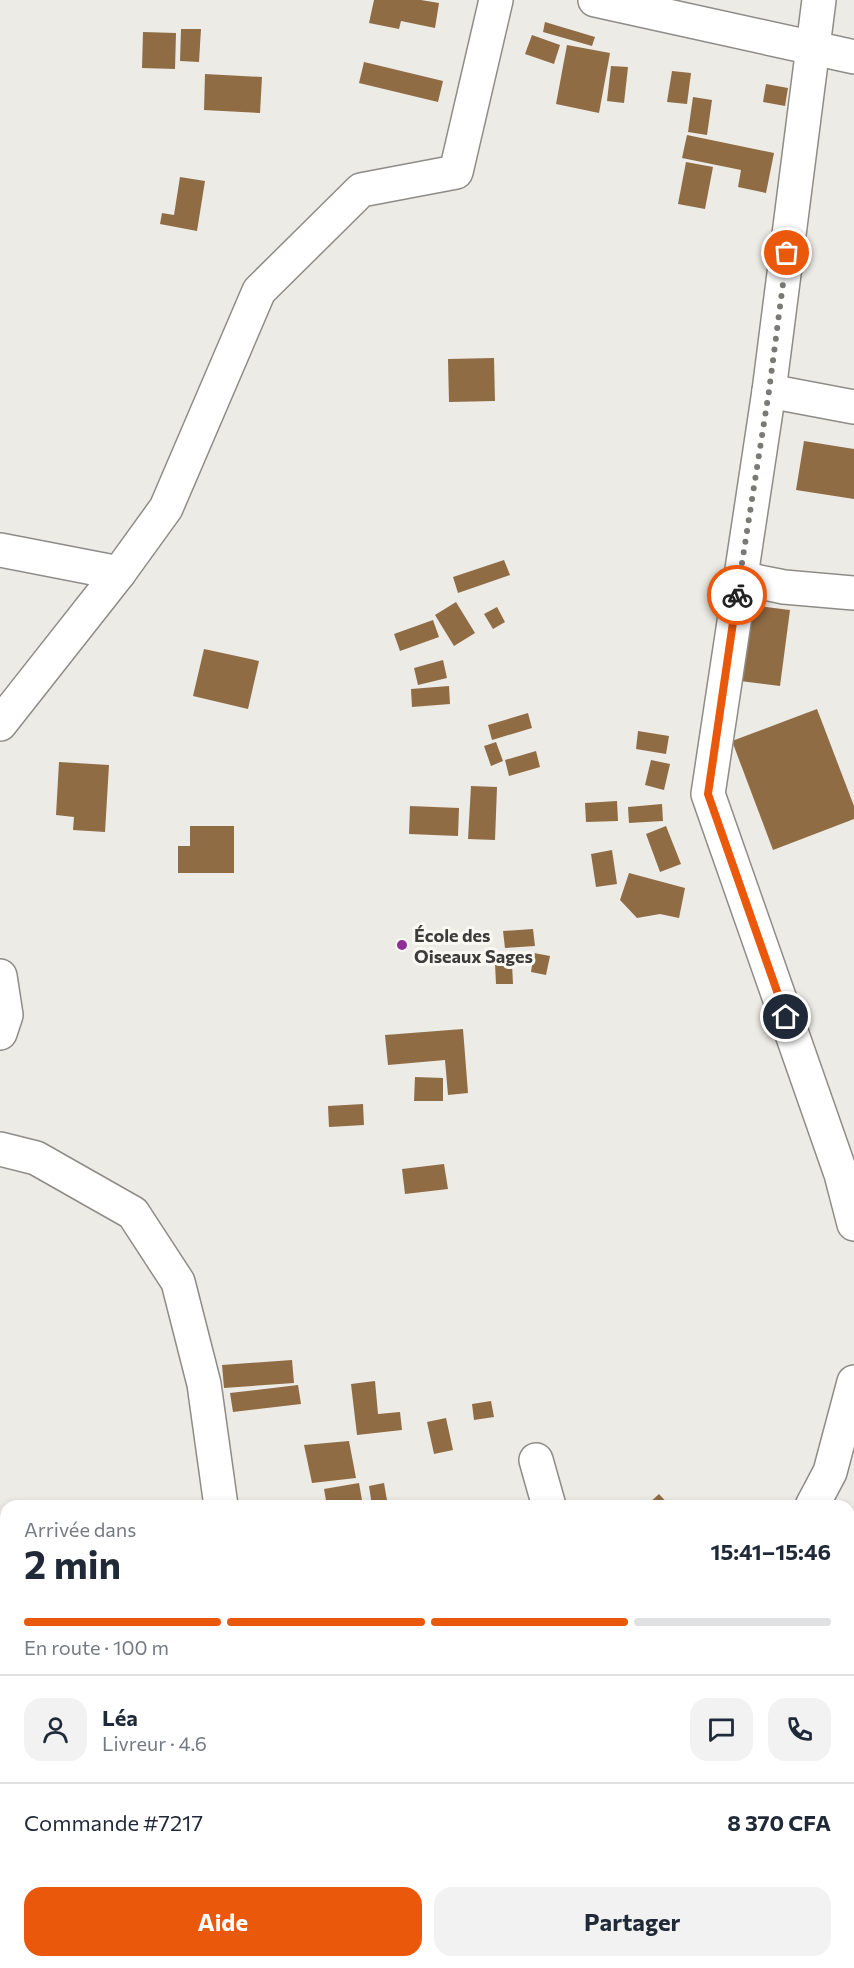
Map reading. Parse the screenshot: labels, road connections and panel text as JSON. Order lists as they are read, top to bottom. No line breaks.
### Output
{"places":["École des Oiseaux Sages"],"page":{"heading":["2 min","Arrivée dans","15:41–15:46"],"panel":["Léa","Livreur · 4.6","Commande #7217","8 370 CFA"],"bar":"En route · 100 m","buttons":["Aide","Partager"]}}
